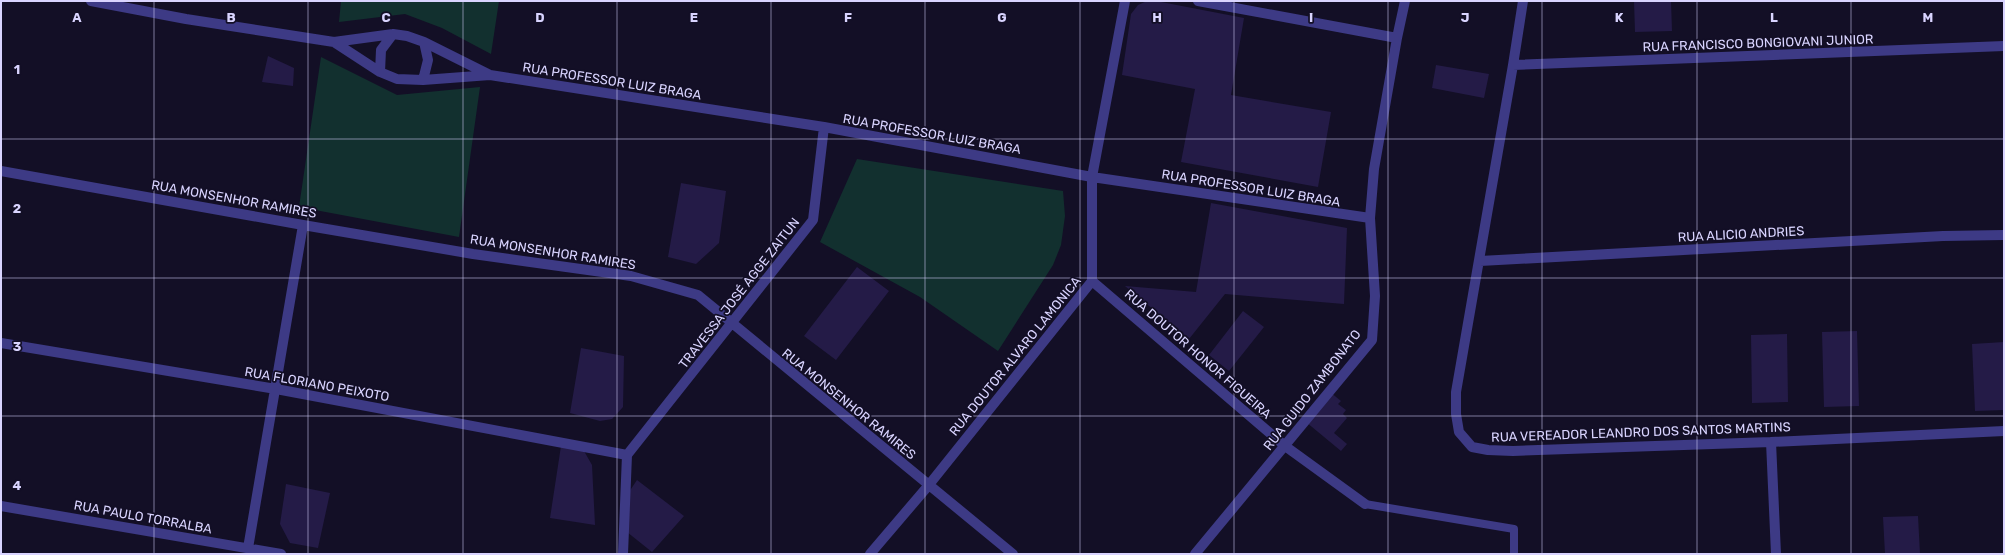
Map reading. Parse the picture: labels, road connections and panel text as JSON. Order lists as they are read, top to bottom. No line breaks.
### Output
{"streets":{"street":["RUA FRANCISCO BONGIOVANI JUNIOR","RUA PROFESSOR LUIZ BRAGA","RUA MONSENHOR RAMIRES","RUA ALICIO ANDRIES","TRAVESSA JOSÉ AGGE ZAITUN","RUA DOUTOR HONOR FIGUEIRA","RUA DOUTOR ALVARO LAMONICA","RUA FLORIANO PEIXOTO","RUA GUIDO ZAMBONATO","RUA VEREADOR LEANDRO DOS SANTOS MARTINS","RUA PAULO TORRALBA"]},"crossings":[["RUA FRANCISCO BONGIOVANI JUNIOR","RUA VEREADOR LEANDRO DOS SANTOS MARTINS"],["RUA PROFESSOR LUIZ BRAGA","TRAVESSA JOSÉ AGGE ZAITUN"],["RUA PROFESSOR LUIZ BRAGA","RUA DOUTOR ALVARO LAMONICA"],["RUA PROFESSOR LUIZ BRAGA","RUA GUIDO ZAMBONATO"],["RUA MONSENHOR RAMIRES","TRAVESSA JOSÉ AGGE ZAITUN"],["RUA MONSENHOR RAMIRES","RUA DOUTOR ALVARO LAMONICA"],["RUA ALICIO ANDRIES","RUA VEREADOR LEANDRO DOS SANTOS MARTINS"],["TRAVESSA JOSÉ AGGE ZAITUN","RUA FLORIANO PEIXOTO"],["RUA DOUTOR HONOR FIGUEIRA","RUA DOUTOR ALVARO LAMONICA"],["RUA DOUTOR HONOR FIGUEIRA","RUA GUIDO ZAMBONATO"]],"grid":{"columns":["A","B","C","D","E","F","G","H","I","J","K","L","M"],"rows":["1","2","3","4"]}}
